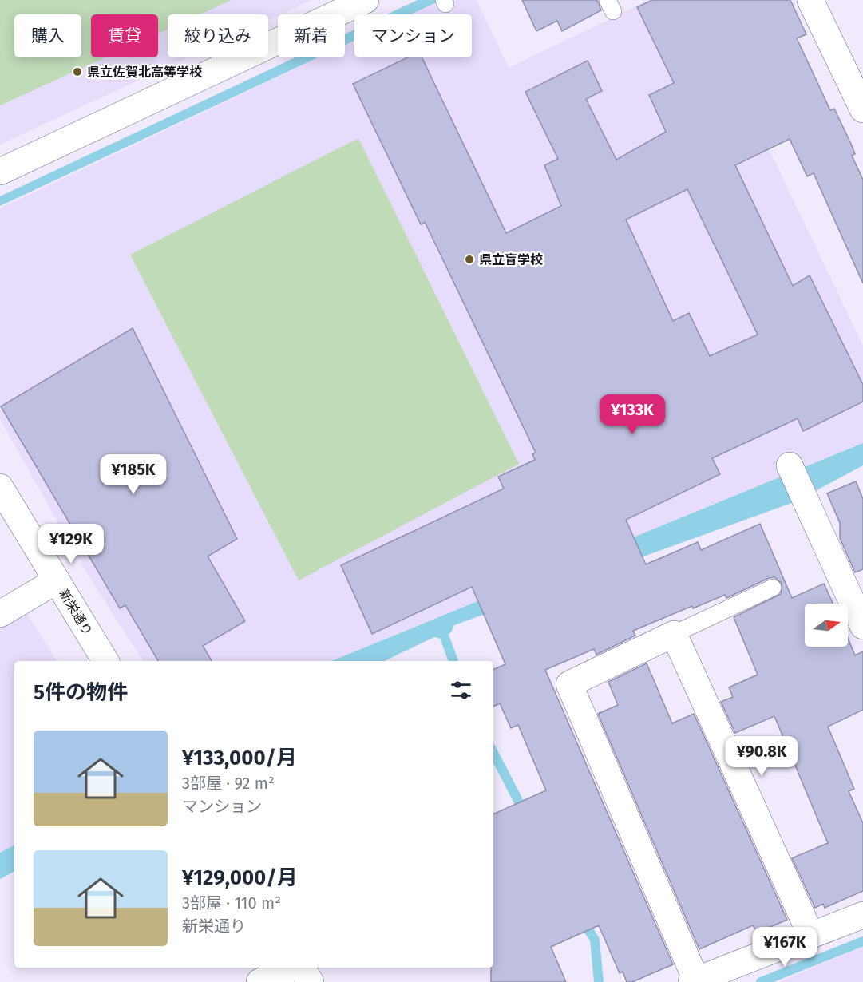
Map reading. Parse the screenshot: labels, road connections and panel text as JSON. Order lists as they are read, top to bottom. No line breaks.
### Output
{"streets":{"street":["新栄通り"]},"places":["県立佐賀北高等学校","県立盲学校"],"north":"right","page":{"chip":["購入","賃貸","絞り込み","新着","マンション"],"price":["¥133K","¥185K","¥129K","¥90.8K","¥167K"],"heading":"5件の物件","list":[{"name":"¥133,000/月","note":"3部屋 · 92 m² · マンション"},{"name":"¥129,000/月","note":"3部屋 · 110 m² · 新栄通り"}]}}
